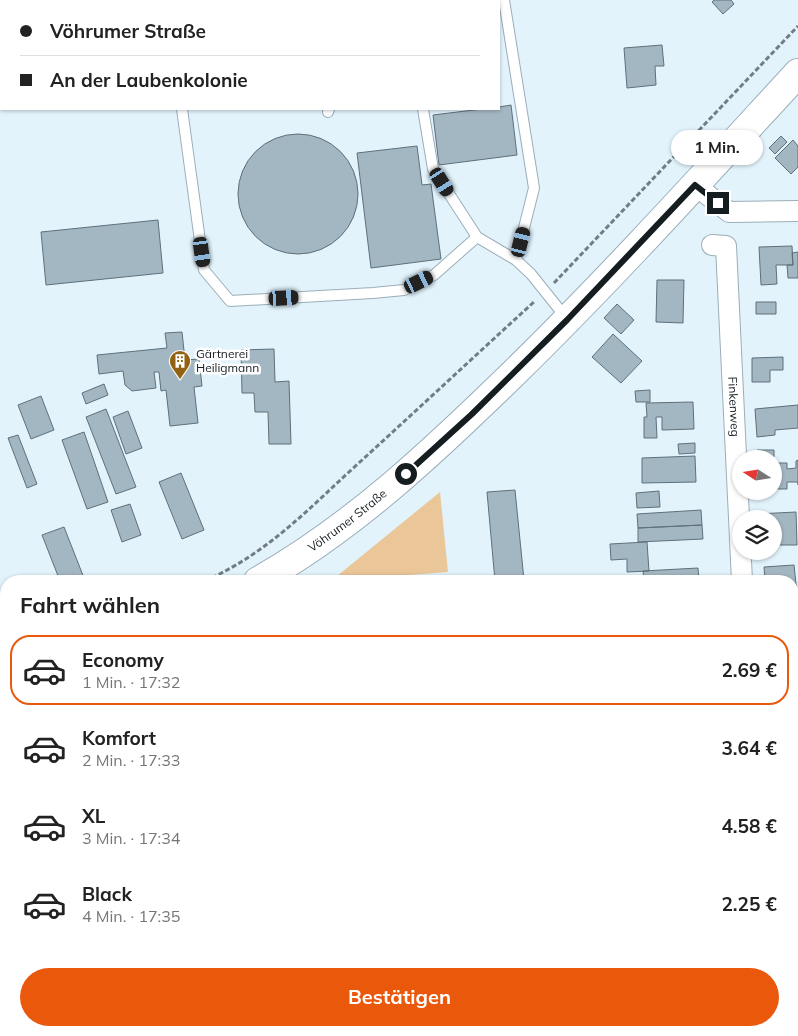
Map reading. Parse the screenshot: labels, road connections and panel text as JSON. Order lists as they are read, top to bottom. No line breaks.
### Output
{"streets":{"main road":["Vöhrumer Straße"],"street":["Finkenweg"]},"places":{"building":["Gärtnerei Heiligmann"]},"north":"left","page":{"banner":["Vöhrumer Straße","An der Laubenkolonie"],"bubble":"1 Min.","heading":"Fahrt wählen","list":[{"name":"Economy","note":"1 Min. · 17:32","value":"2.69 €"},{"name":"Komfort","note":"2 Min. · 17:33","value":"3.64 €"},{"name":"XL","note":"3 Min. · 17:34","value":"4.58 €"},{"name":"Black","note":"4 Min. · 17:35","value":"2.25 €"}],"buttons":"Bestätigen"}}
